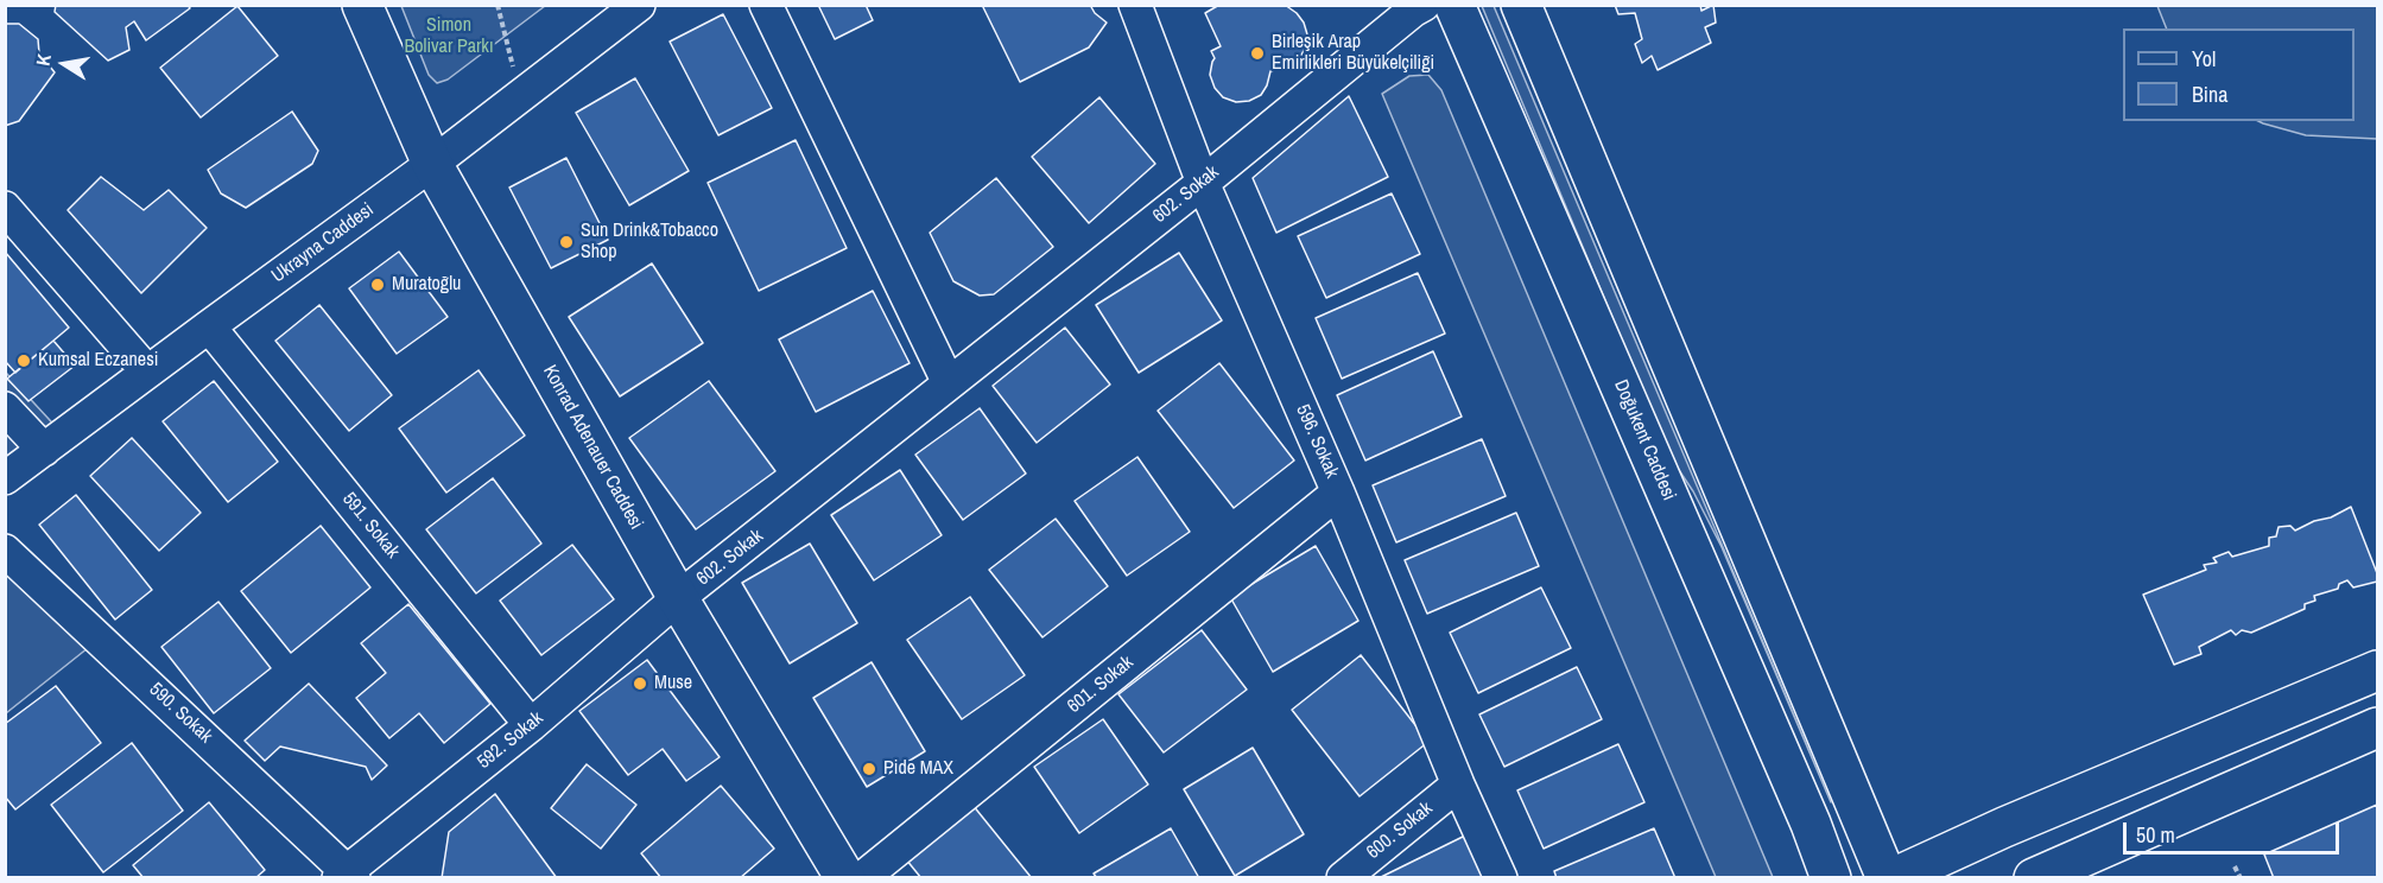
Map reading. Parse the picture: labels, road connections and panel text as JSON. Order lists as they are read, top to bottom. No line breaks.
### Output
{"streets":{"main road":["Doğukent Caddesi","Konrad Adenauer Caddesi"],"street":["602. Sokak","Ukrayna Caddesi","596. Sokak","591. Sokak","601. Sokak","590. Sokak","592. Sokak","600. Sokak"]},"crossings":[["602. Sokak","596. Sokak"],["602. Sokak","Konrad Adenauer Caddesi"],["602. Sokak","592. Sokak"],["Ukrayna Caddesi","Konrad Adenauer Caddesi"],["Ukrayna Caddesi","591. Sokak"],["596. Sokak","601. Sokak"],["596. Sokak","600. Sokak"],["Konrad Adenauer Caddesi","592. Sokak"],["591. Sokak","592. Sokak"],["590. Sokak","592. Sokak"]],"parks":["Simon Bolivar Parkı"],"places":["Birleşik Arap Emirlikleri Büyükelçiliği","Sun Drink&Tobacco Shop","Muratoğlu","Kumsal Eczanesi","Muse","Pide MAX"],"legend":["Yol","Bina"],"scale_bar":"50 m","north":"left"}
